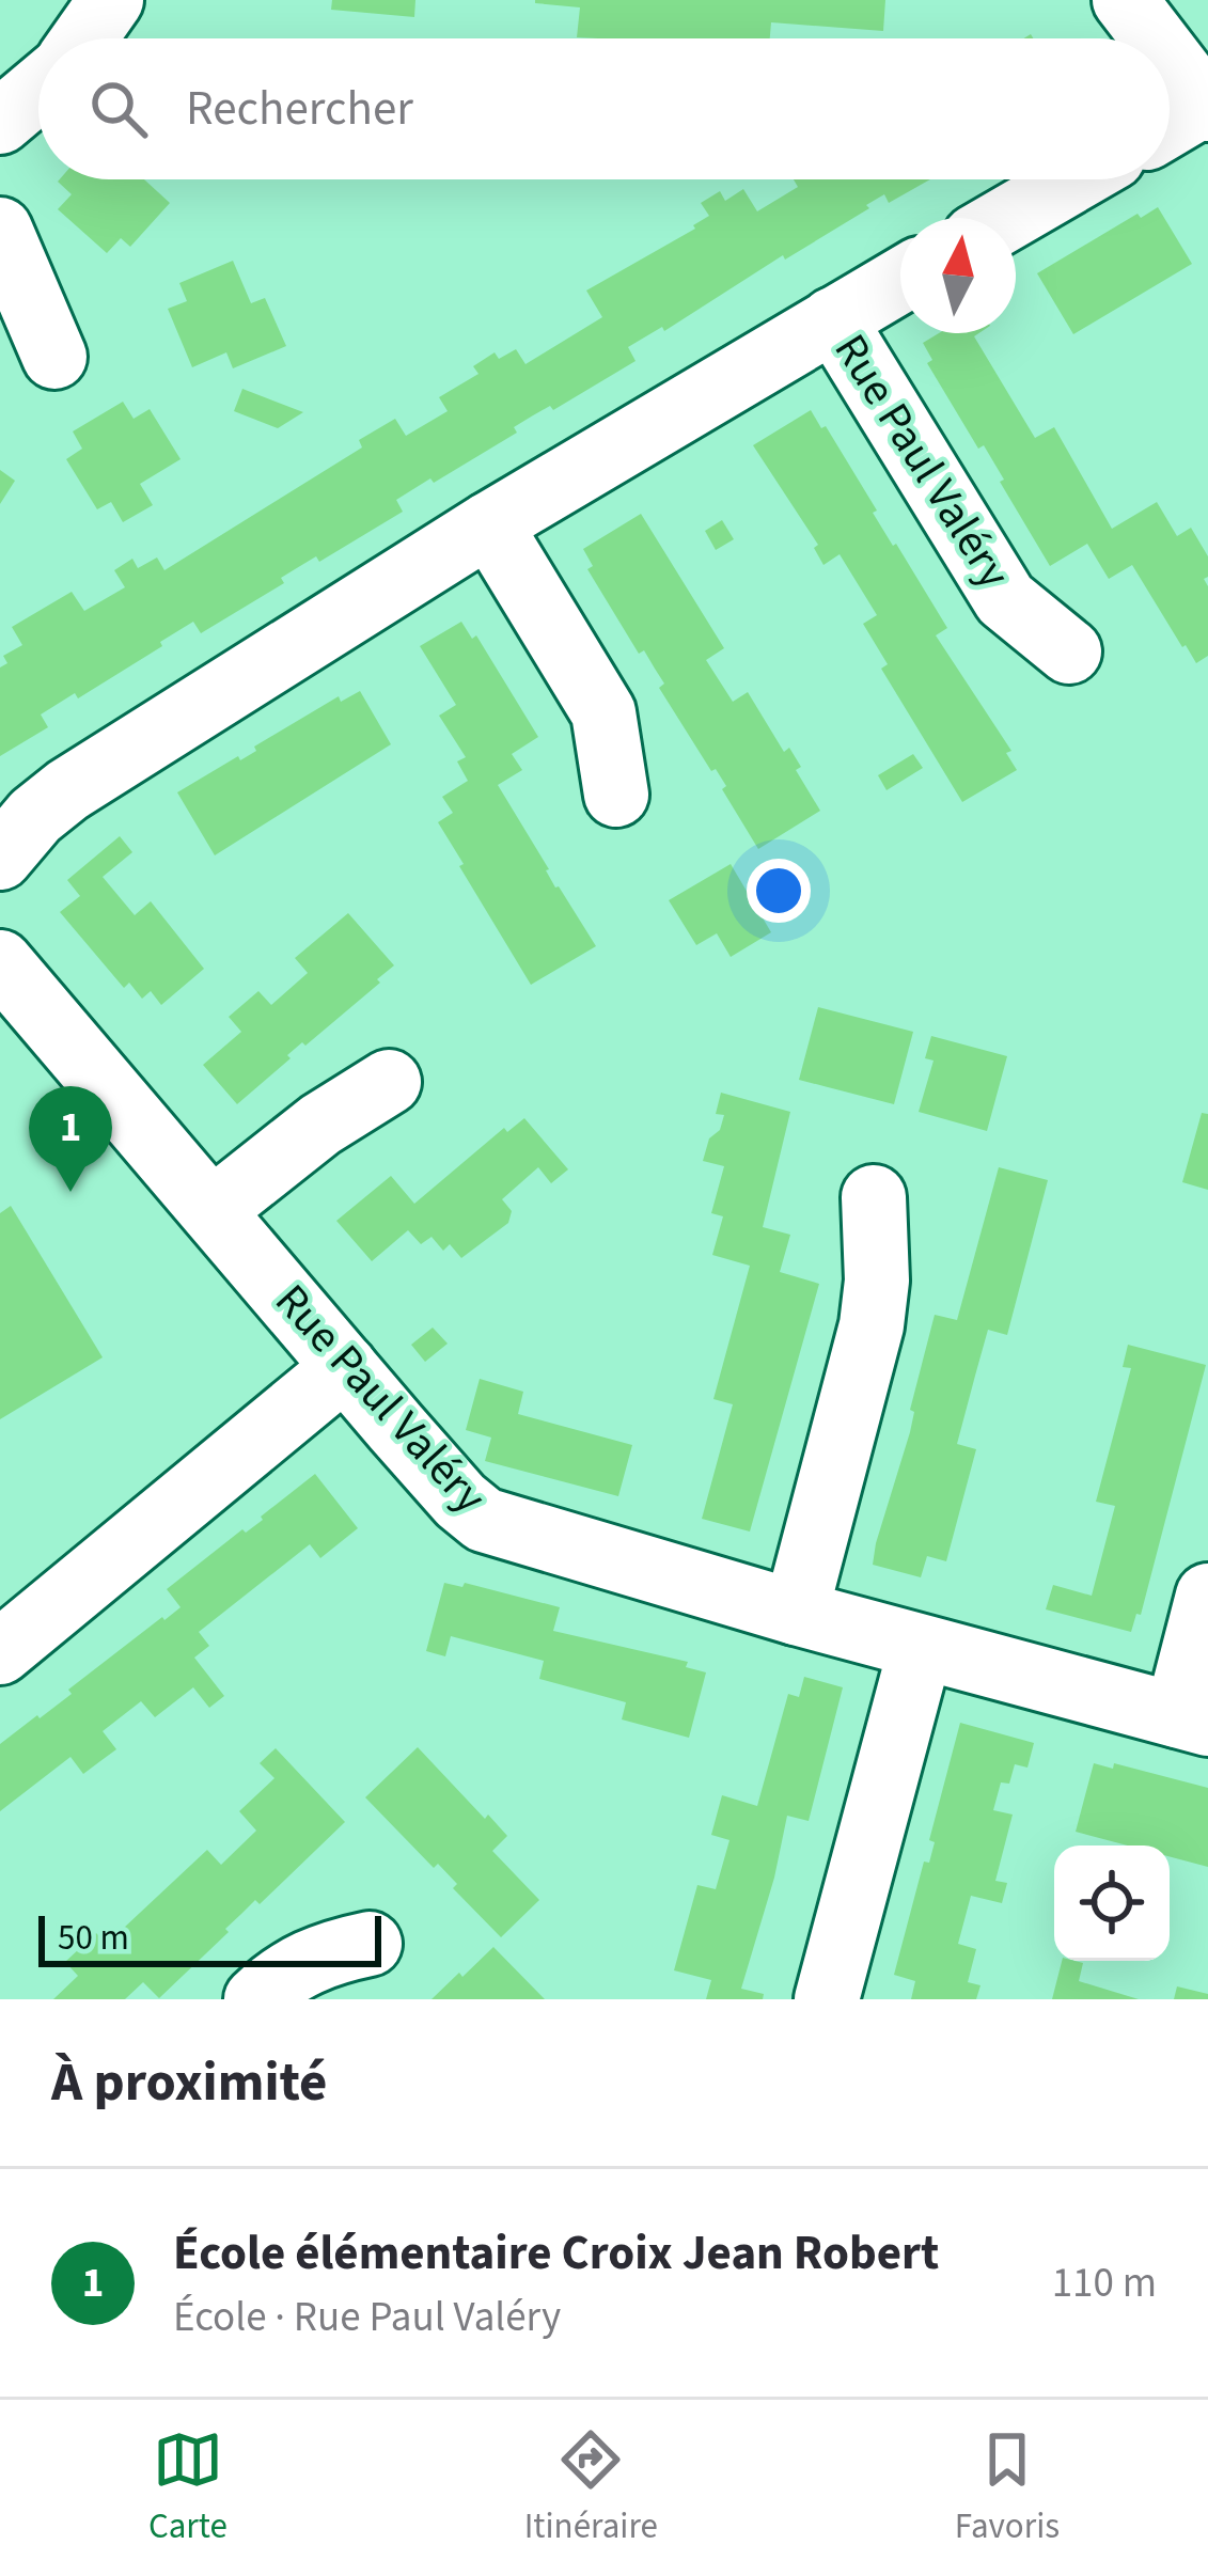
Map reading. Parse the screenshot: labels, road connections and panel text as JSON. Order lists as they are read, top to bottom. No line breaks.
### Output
{"streets":{"street":["Rue Paul Valéry"]},"scale_bar":"50 m","north":"top","page":{"search":"Rechercher","pins":"1","scale":"50 m","heading":"À proximité","list":[{"mark":"1","name":"École élémentaire Croix Jean Robert","note":"École · Rue Paul Valéry","value":"110 m"}],"nav":["Carte","Itinéraire","Favoris"]}}
